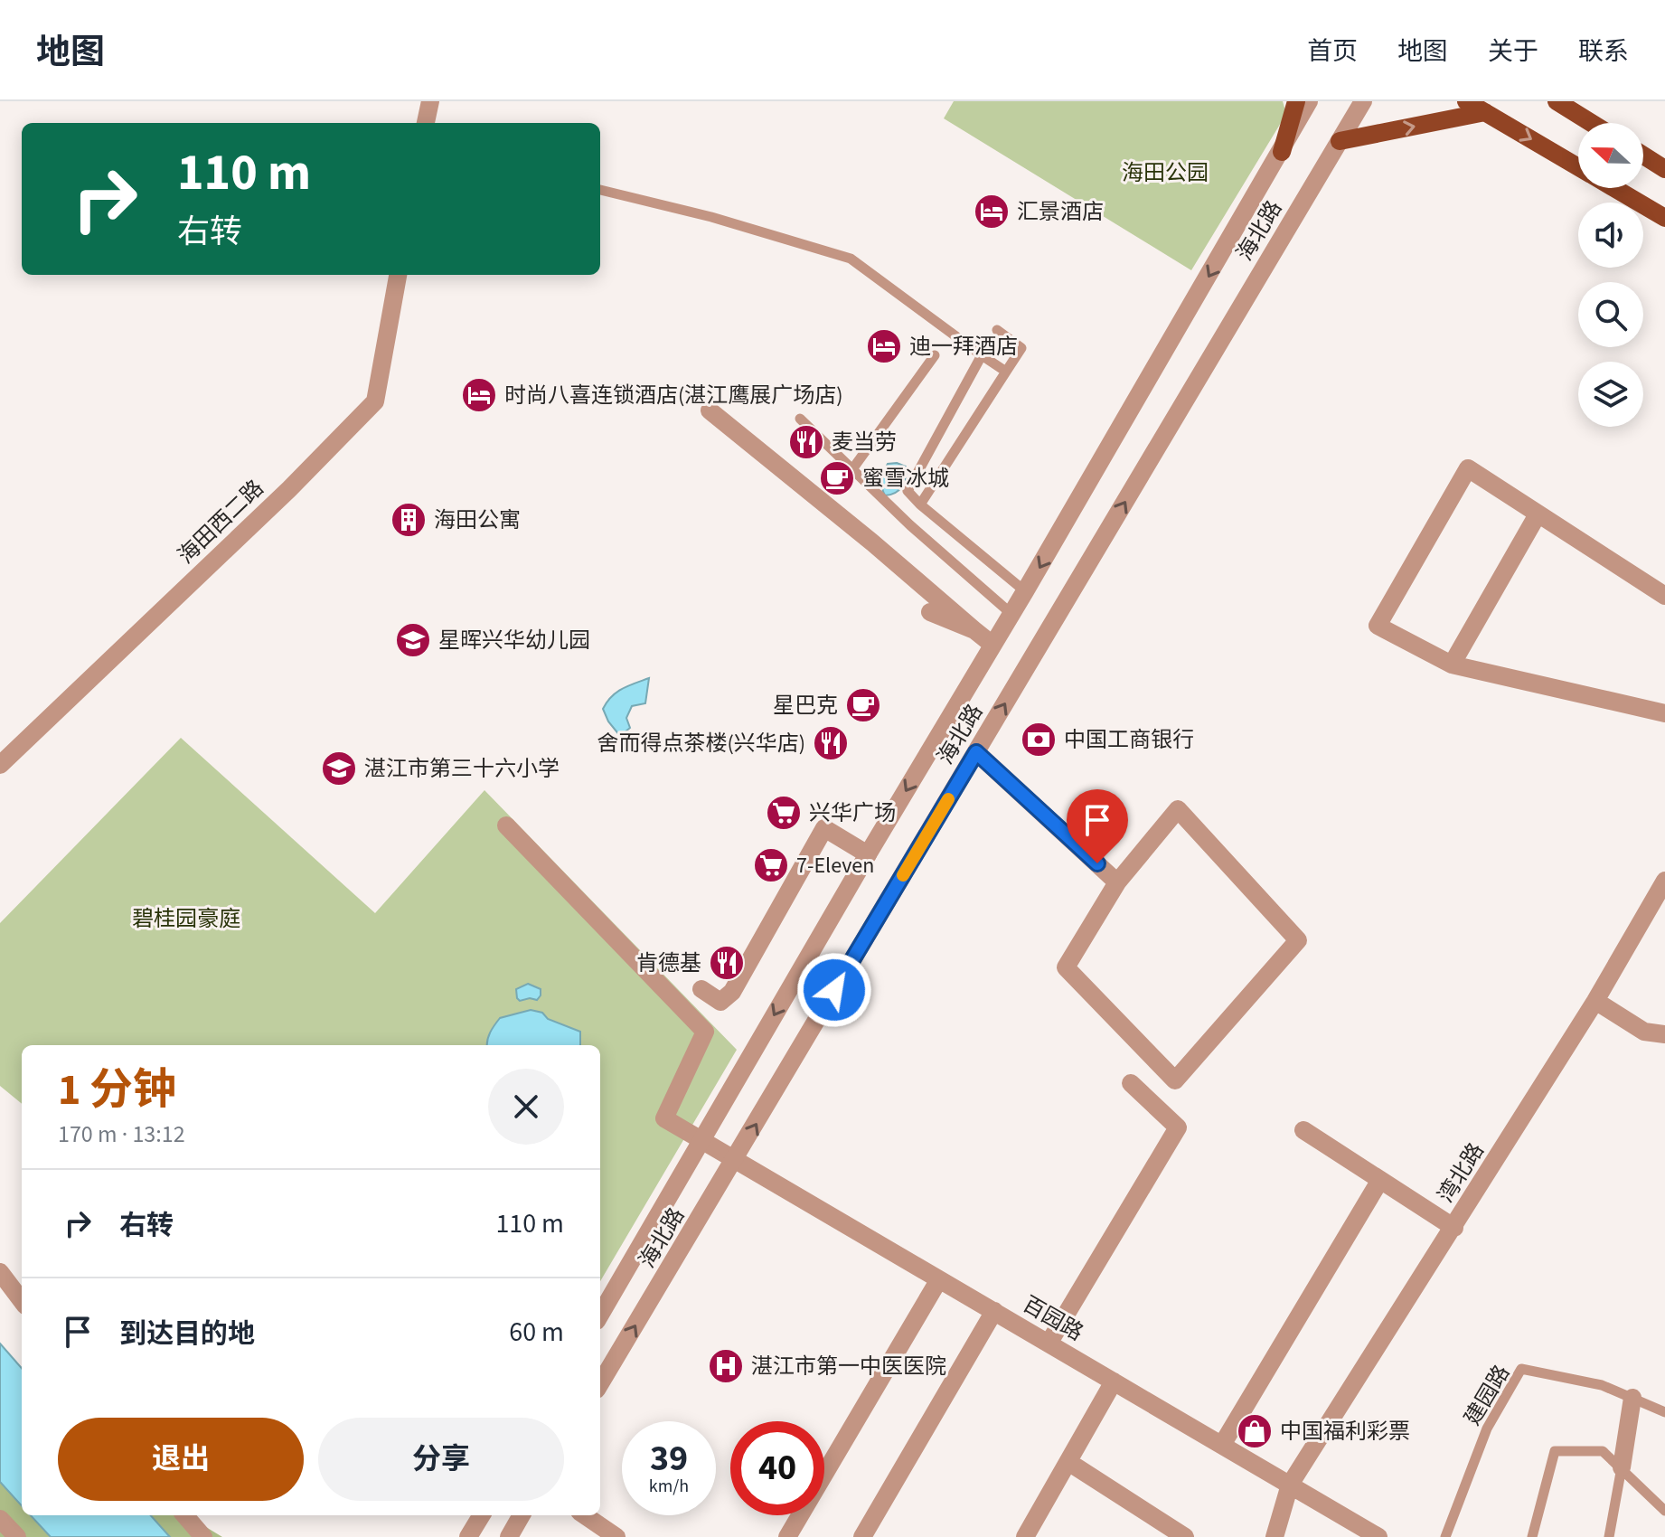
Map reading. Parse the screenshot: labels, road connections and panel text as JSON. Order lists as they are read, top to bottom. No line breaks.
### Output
{"streets":{"street":["海北路","海田西二路","湾北路","百园路"],"lane":["建园路"]},"crossings":[["海北路","百园路"],["湾北路","百园路"]],"parks":["海田公园","碧桂园豪庭"],"places":{"hotel":["汇景酒店","迪一拜酒店","时尚八喜连锁酒店(湛江鹰展广场店)"],"restaurant":["麦当劳","舍而得点茶楼(兴华店)","肯德基"],"cafe":["蜜雪冰城","星巴克"],"building":["海田公寓"],"school or university":["星晖兴华幼儿园","湛江市第三十六小学"],"bank":["中国工商银行"],"supermarket":["兴华广场","7-Eleven"],"hospital":["湛江市第一中医医院"],"shop":["中国福利彩票"]},"north":"left","page":{"header":"地图","nav":["首页","地图","关于","联系"],"turn":["110 m","右转"],"heading":["1 分钟","170 m · 13:12"],"list":[{"name":"右转","value":"110 m"},{"name":"到达目的地","value":"60 m"}],"buttons":["退出","分享"],"speed":"39 km/h","limit":"40"}}
